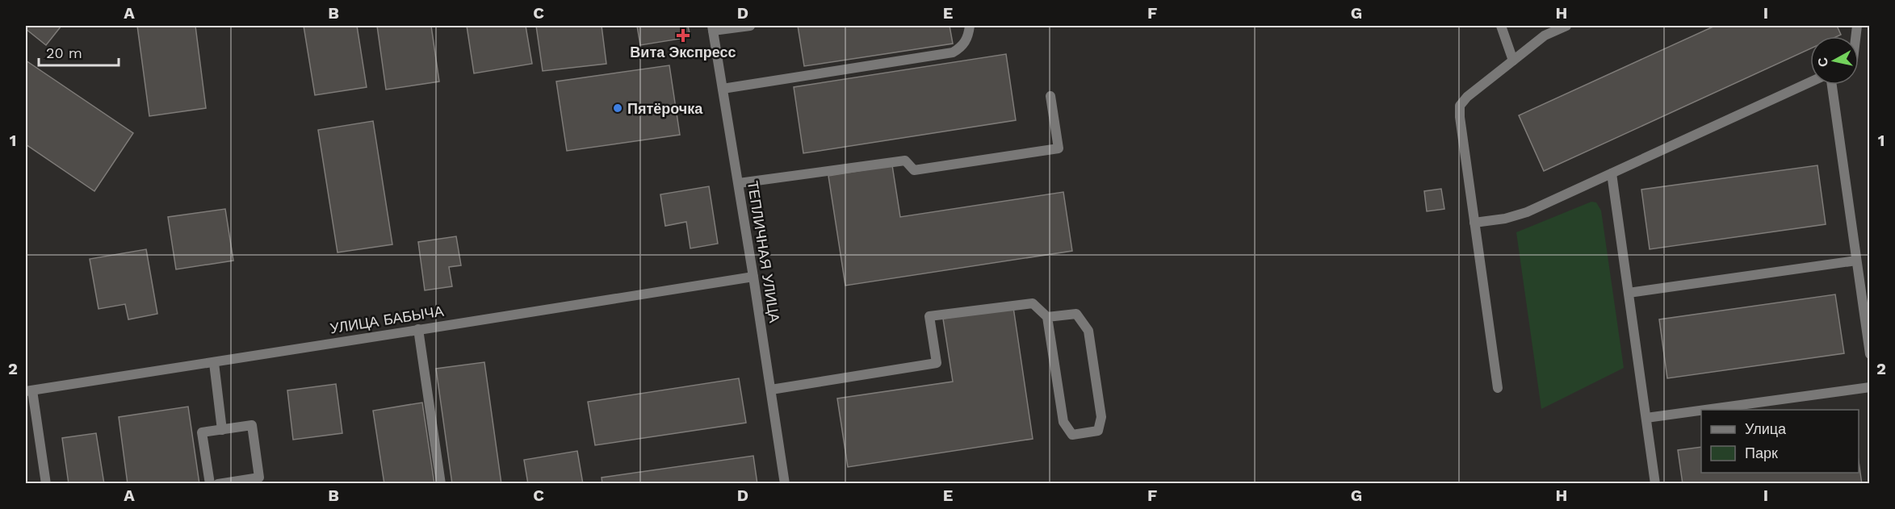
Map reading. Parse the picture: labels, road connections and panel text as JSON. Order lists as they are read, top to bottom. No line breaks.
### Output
{"streets":{"street":["ТЕПЛИЧНАЯ УЛИЦА","УЛИЦА БАБЫЧА"]},"crossings":[["ТЕПЛИЧНАЯ УЛИЦА","УЛИЦА БАБЫЧА"]],"places":{"health":["Вита Экспресс"],"other":["Пятёрочка"]},"legend":["Улица","Парк"],"scale_bar":"20 m","north":"left","grid":{"columns":["A","B","C","D","E","F","G","H","I"],"rows":["1","2"]}}
